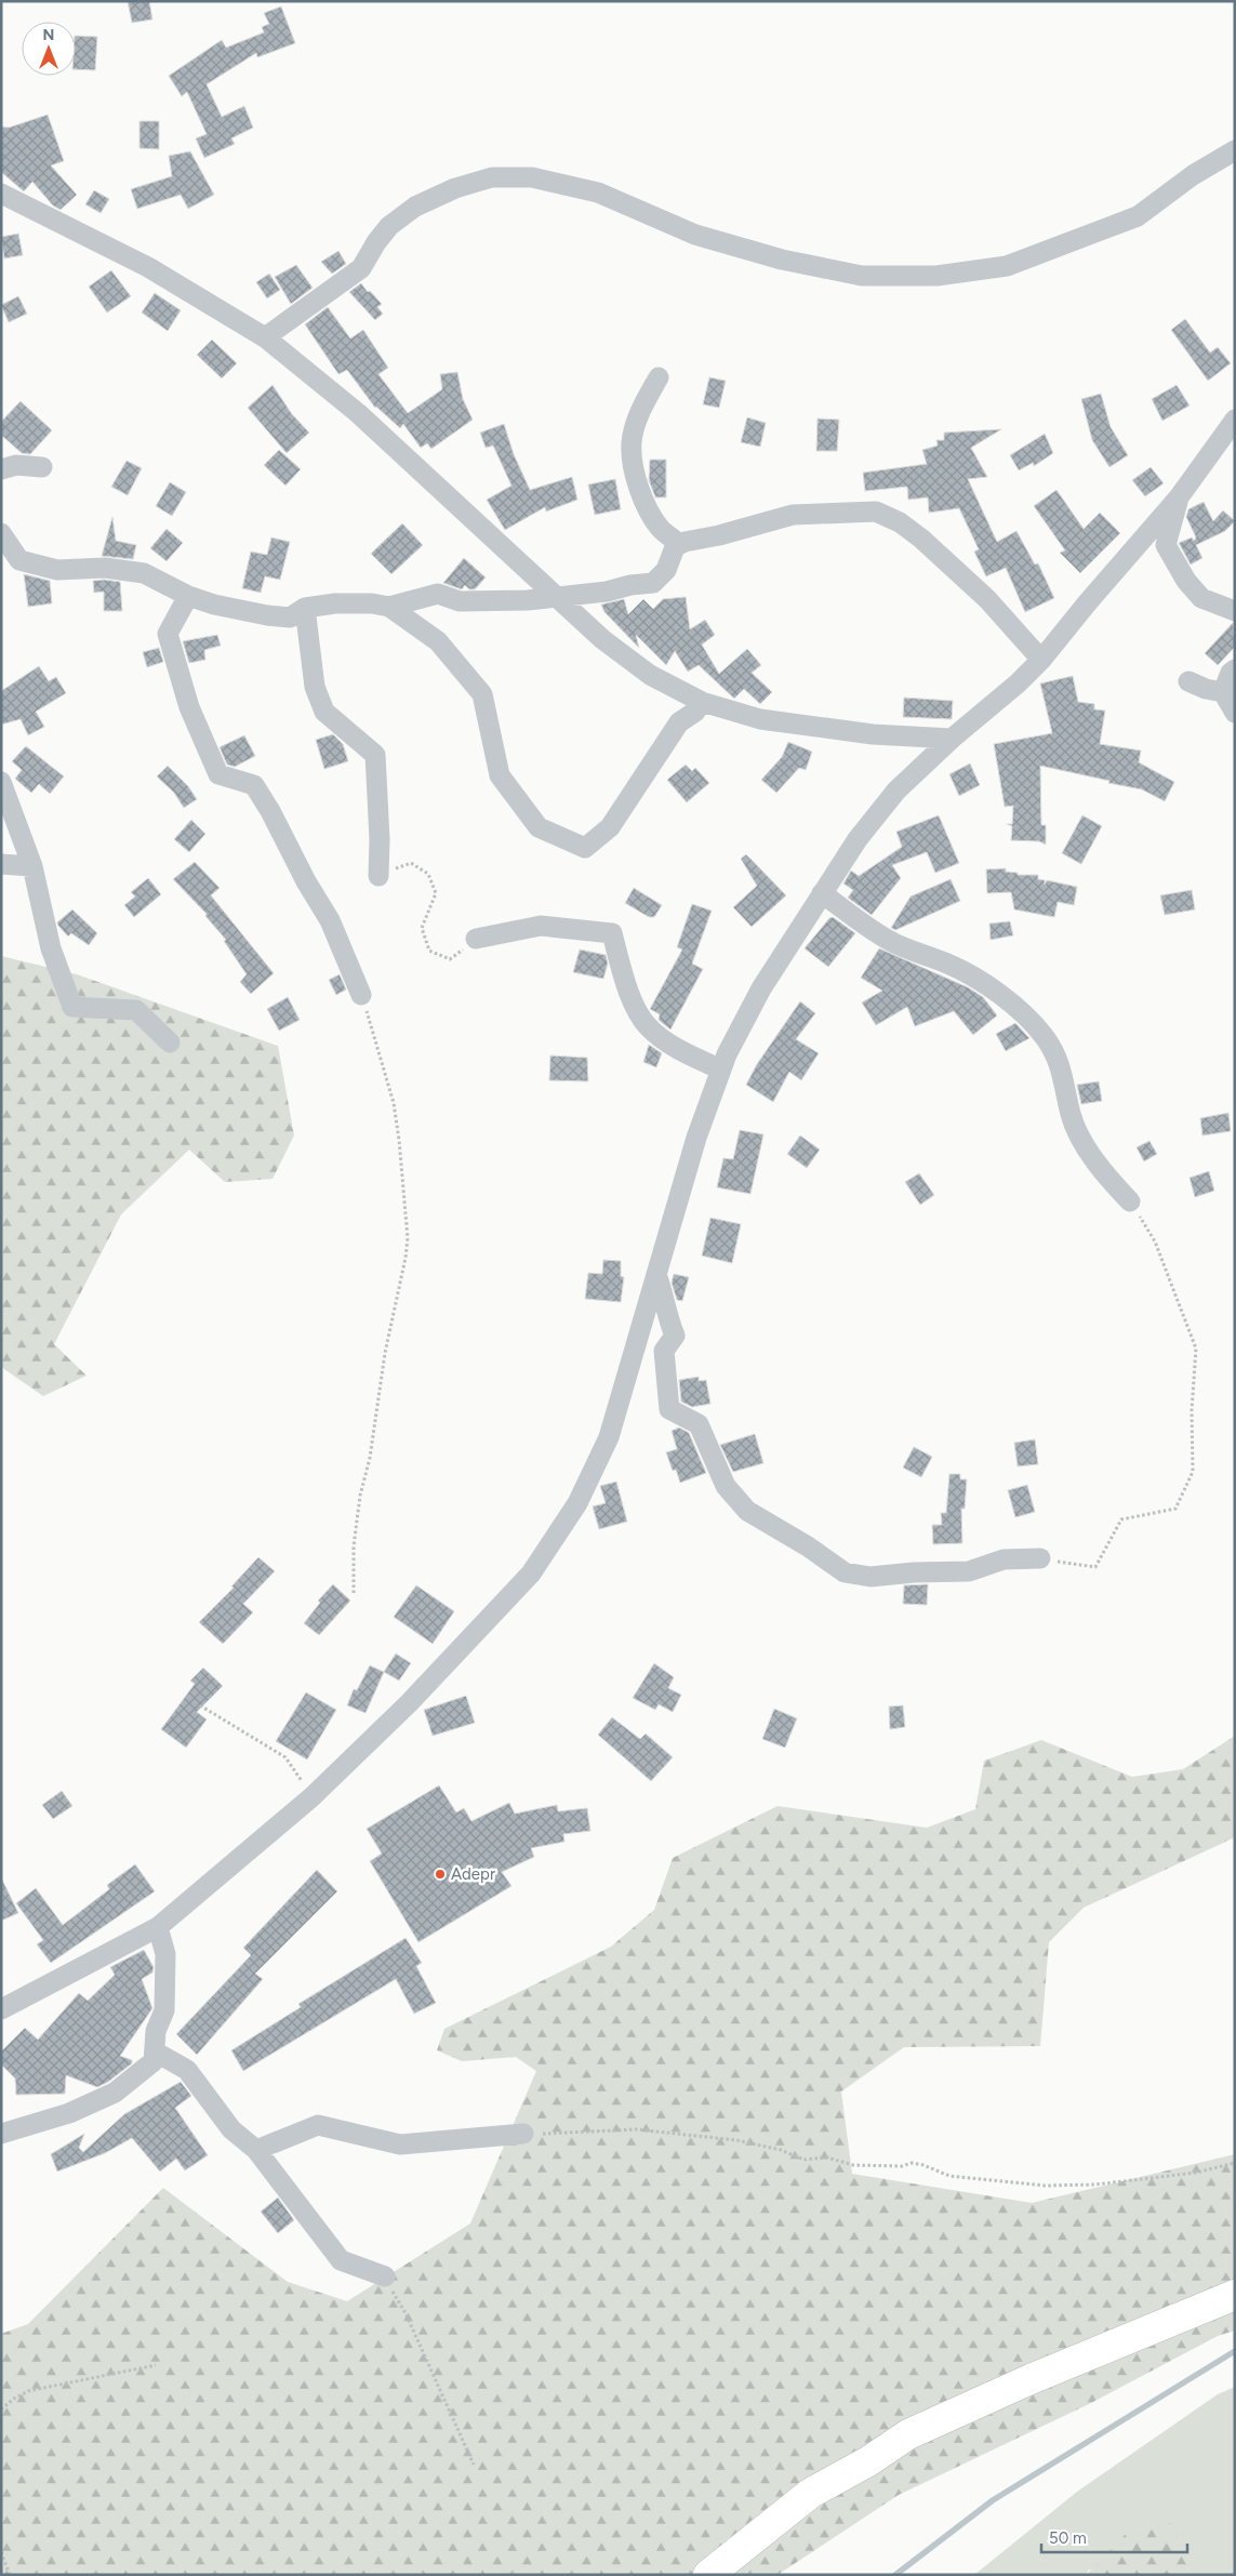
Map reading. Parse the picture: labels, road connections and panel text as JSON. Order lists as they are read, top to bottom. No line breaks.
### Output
{"places":["Adepr"],"scale_bar":"50 m","north":"top"}
